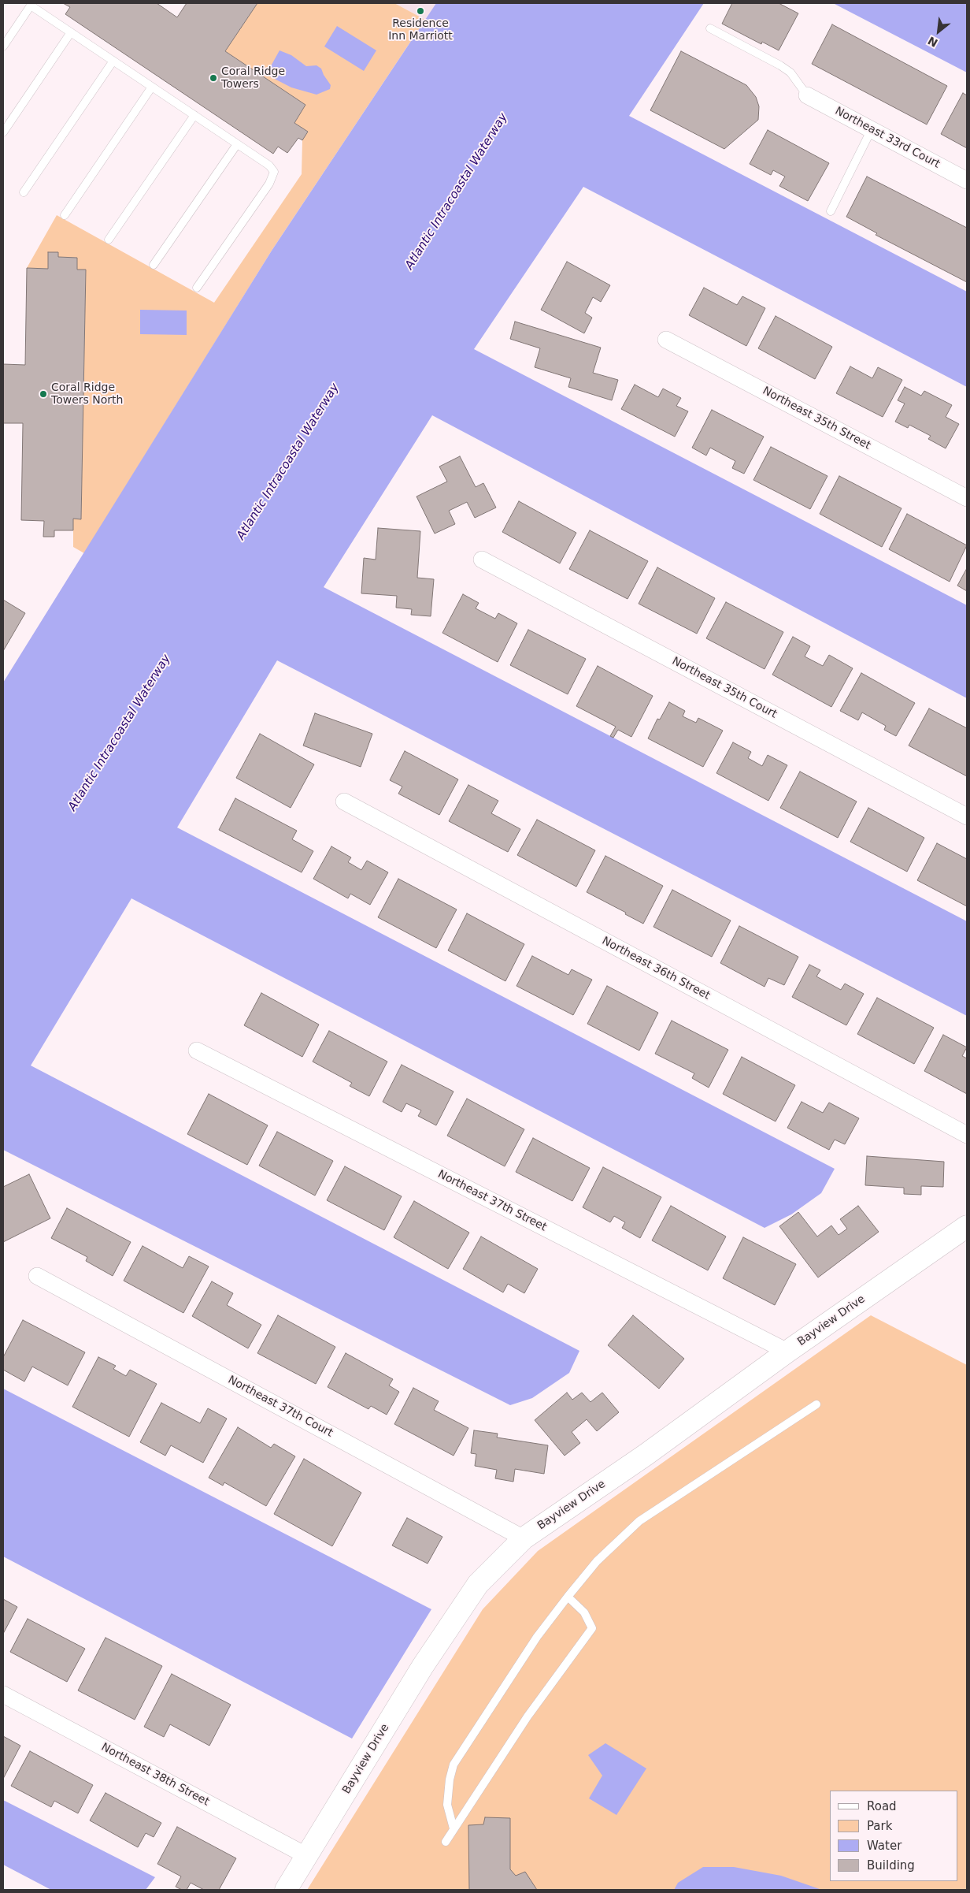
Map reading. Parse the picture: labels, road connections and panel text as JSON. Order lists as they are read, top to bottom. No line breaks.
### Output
{"streets":{"street":["Northeast 33rd Court","Northeast 35th Street","Northeast 35th Court","Northeast 36th Street","Northeast 37th Street","Bayview Drive","Northeast 37th Court","Northeast 38th Street"]},"crossings":[["Northeast 37th Street","Bayview Drive"],["Bayview Drive","Northeast 37th Court"],["Bayview Drive","Northeast 38th Street"]],"water":["Atlantic Intracoastal Waterway"],"places":["Residence Inn Marriott","Coral Ridge Towers","Coral Ridge Towers North"],"legend":["Road","Park","Water","Building"],"north":"bottom left"}
